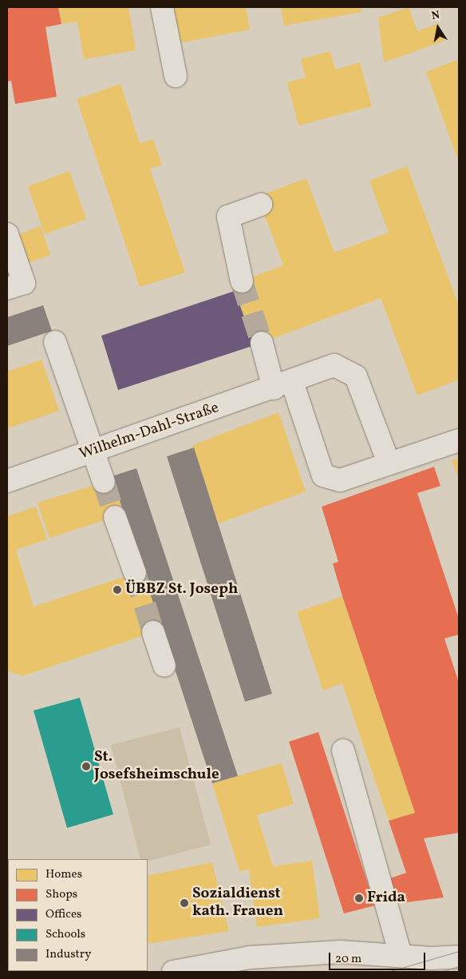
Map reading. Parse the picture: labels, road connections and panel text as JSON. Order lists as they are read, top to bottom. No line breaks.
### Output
{"streets":{"street":["Wilhelm-Dahl-Straße"]},"places":["ÜBBZ St. Joseph","St. Josefsheimschule","Frida","Sozialdienst kath. Frauen"],"legend":["Homes","Shops","Offices","Schools","Industry"],"scale_bar":"20 m","north":"top"}
